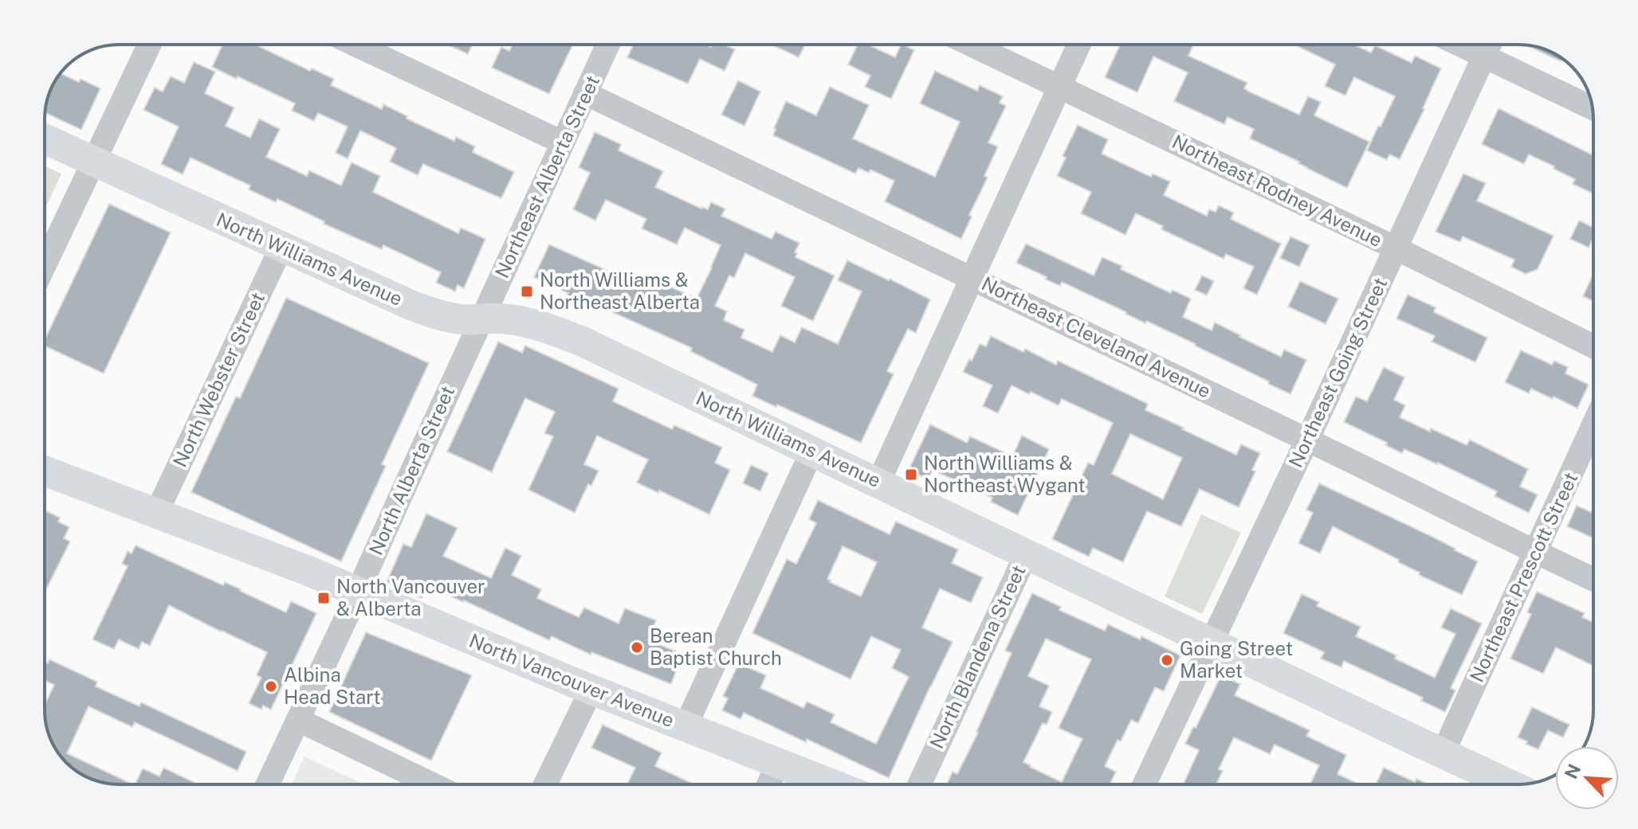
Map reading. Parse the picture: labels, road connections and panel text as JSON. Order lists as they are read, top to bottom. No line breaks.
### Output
{"streets":{"main road":["North Williams Avenue","North Vancouver Avenue"],"street":["Northeast Alberta Street","Northeast Rodney Avenue","Northeast Cleveland Avenue","Northeast Going Street","North Webster Street","North Alberta Street","Northeast Prescott Street","North Blandena Street"]},"crossings":[["Northeast Alberta Street","North Williams Avenue"],["Northeast Alberta Street","Northeast Cleveland Avenue"],["Northeast Alberta Street","North Alberta Street"],["Northeast Rodney Avenue","Northeast Going Street"],["North Williams Avenue","Northeast Going Street"],["North Williams Avenue","North Webster Street"],["North Williams Avenue","North Alberta Street"],["North Williams Avenue","Northeast Prescott Street"],["North Williams Avenue","North Blandena Street"],["Northeast Cleveland Avenue","Northeast Going Street"],["Northeast Cleveland Avenue","Northeast Prescott Street"],["North Webster Street","North Vancouver Avenue"],["North Alberta Street","North Vancouver Avenue"]],"places":{"transit":["North Williams & Northeast Alberta","North Williams & Northeast Wygant","North Vancouver & Alberta"],"other":["Berean Baptist Church","Going Street Market","Albina Head Start"]},"north":"top left"}
